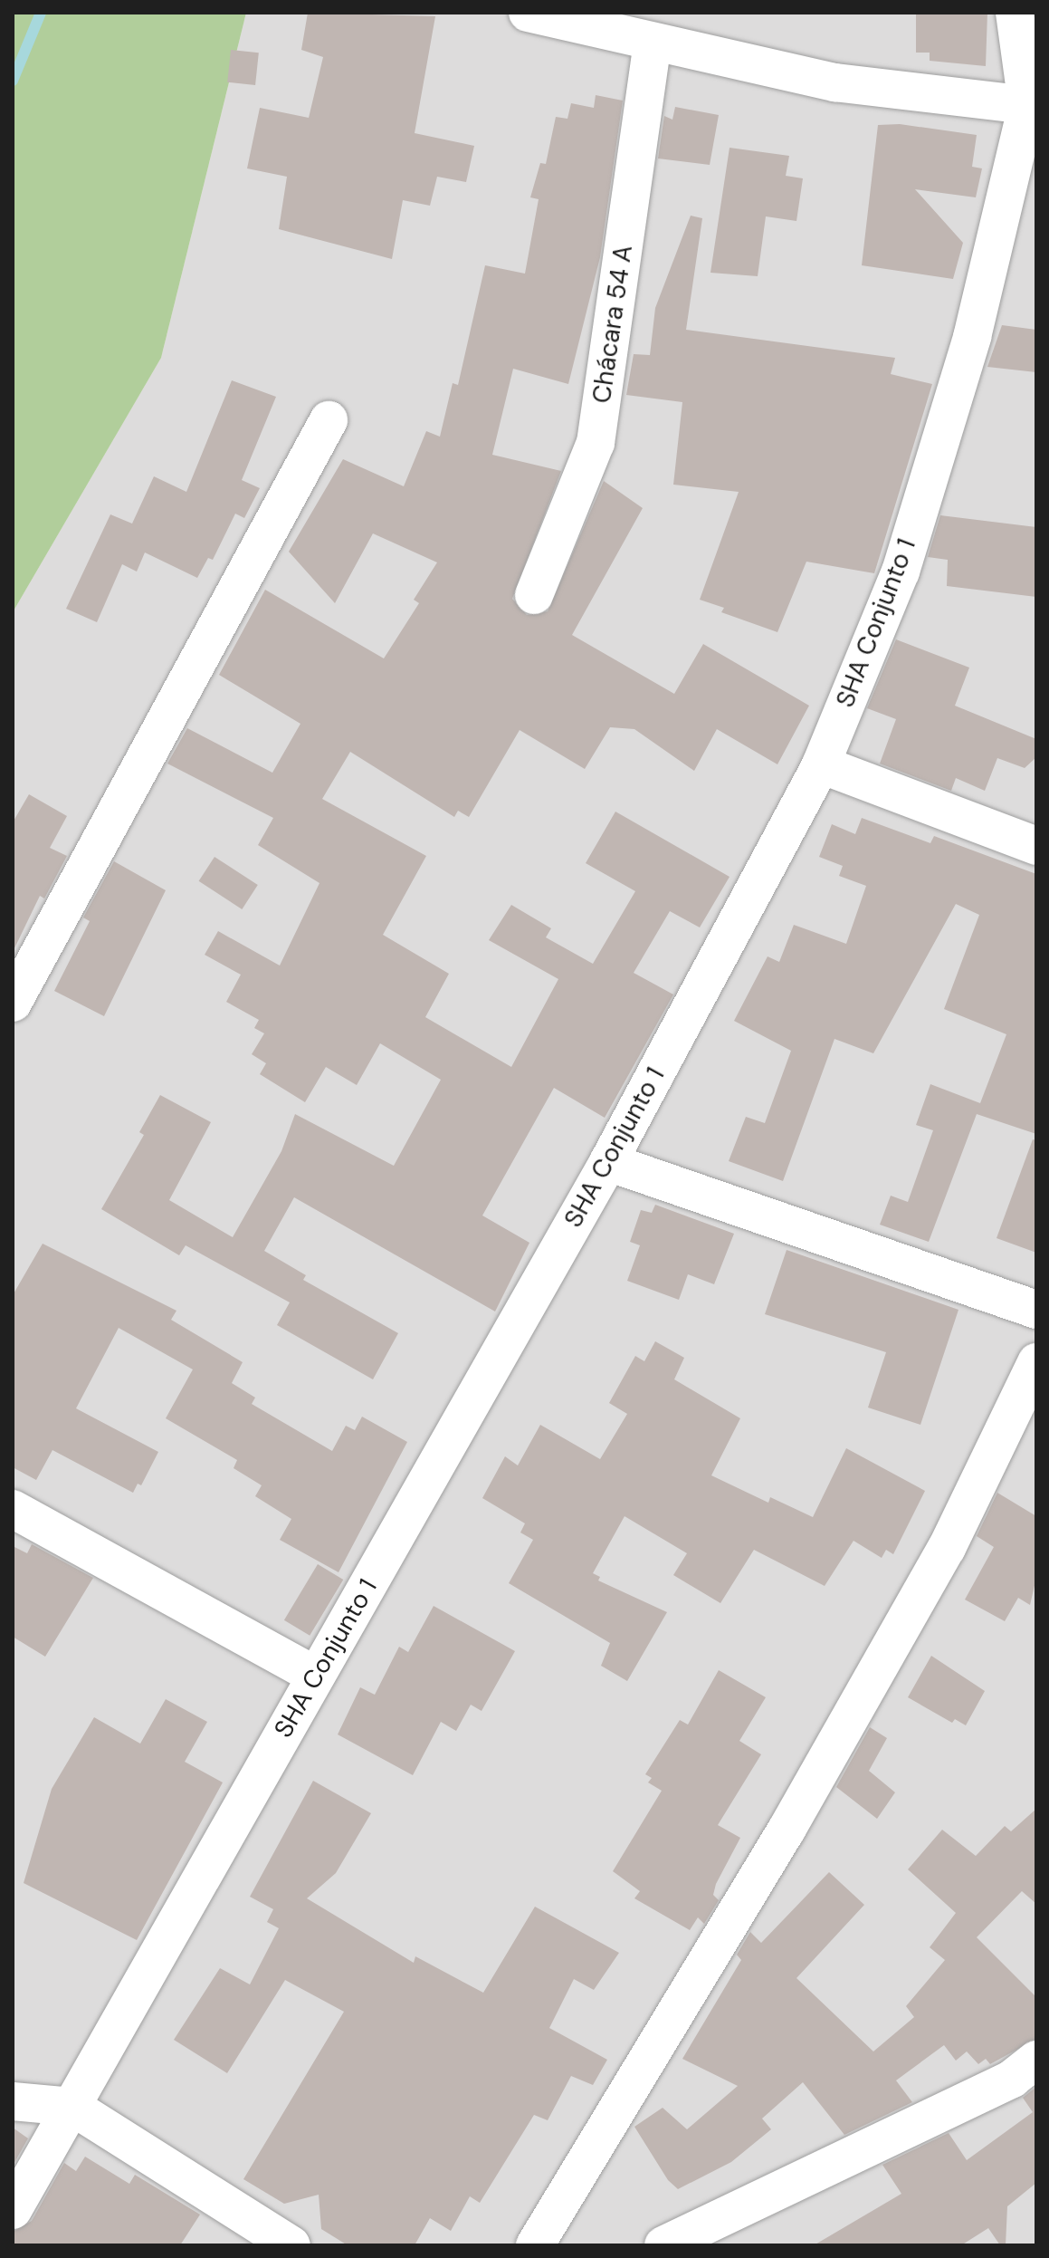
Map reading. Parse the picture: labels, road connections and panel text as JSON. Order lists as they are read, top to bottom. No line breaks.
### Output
{"streets":{"street":["Chácara 54 A","SHA Conjunto 1"]}}
